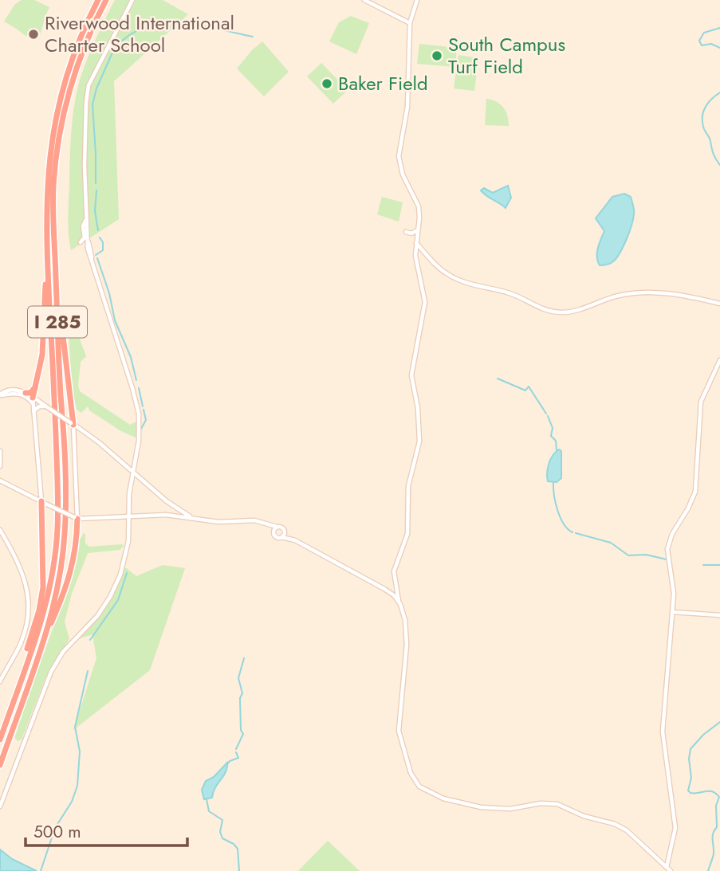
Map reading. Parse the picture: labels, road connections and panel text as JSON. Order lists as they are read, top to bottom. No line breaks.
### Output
{"streets":{"highway":["I 285"]},"places":["Riverwood International Charter School","South Campus Turf Field","Baker Field"],"scale_bar":"500 m"}
